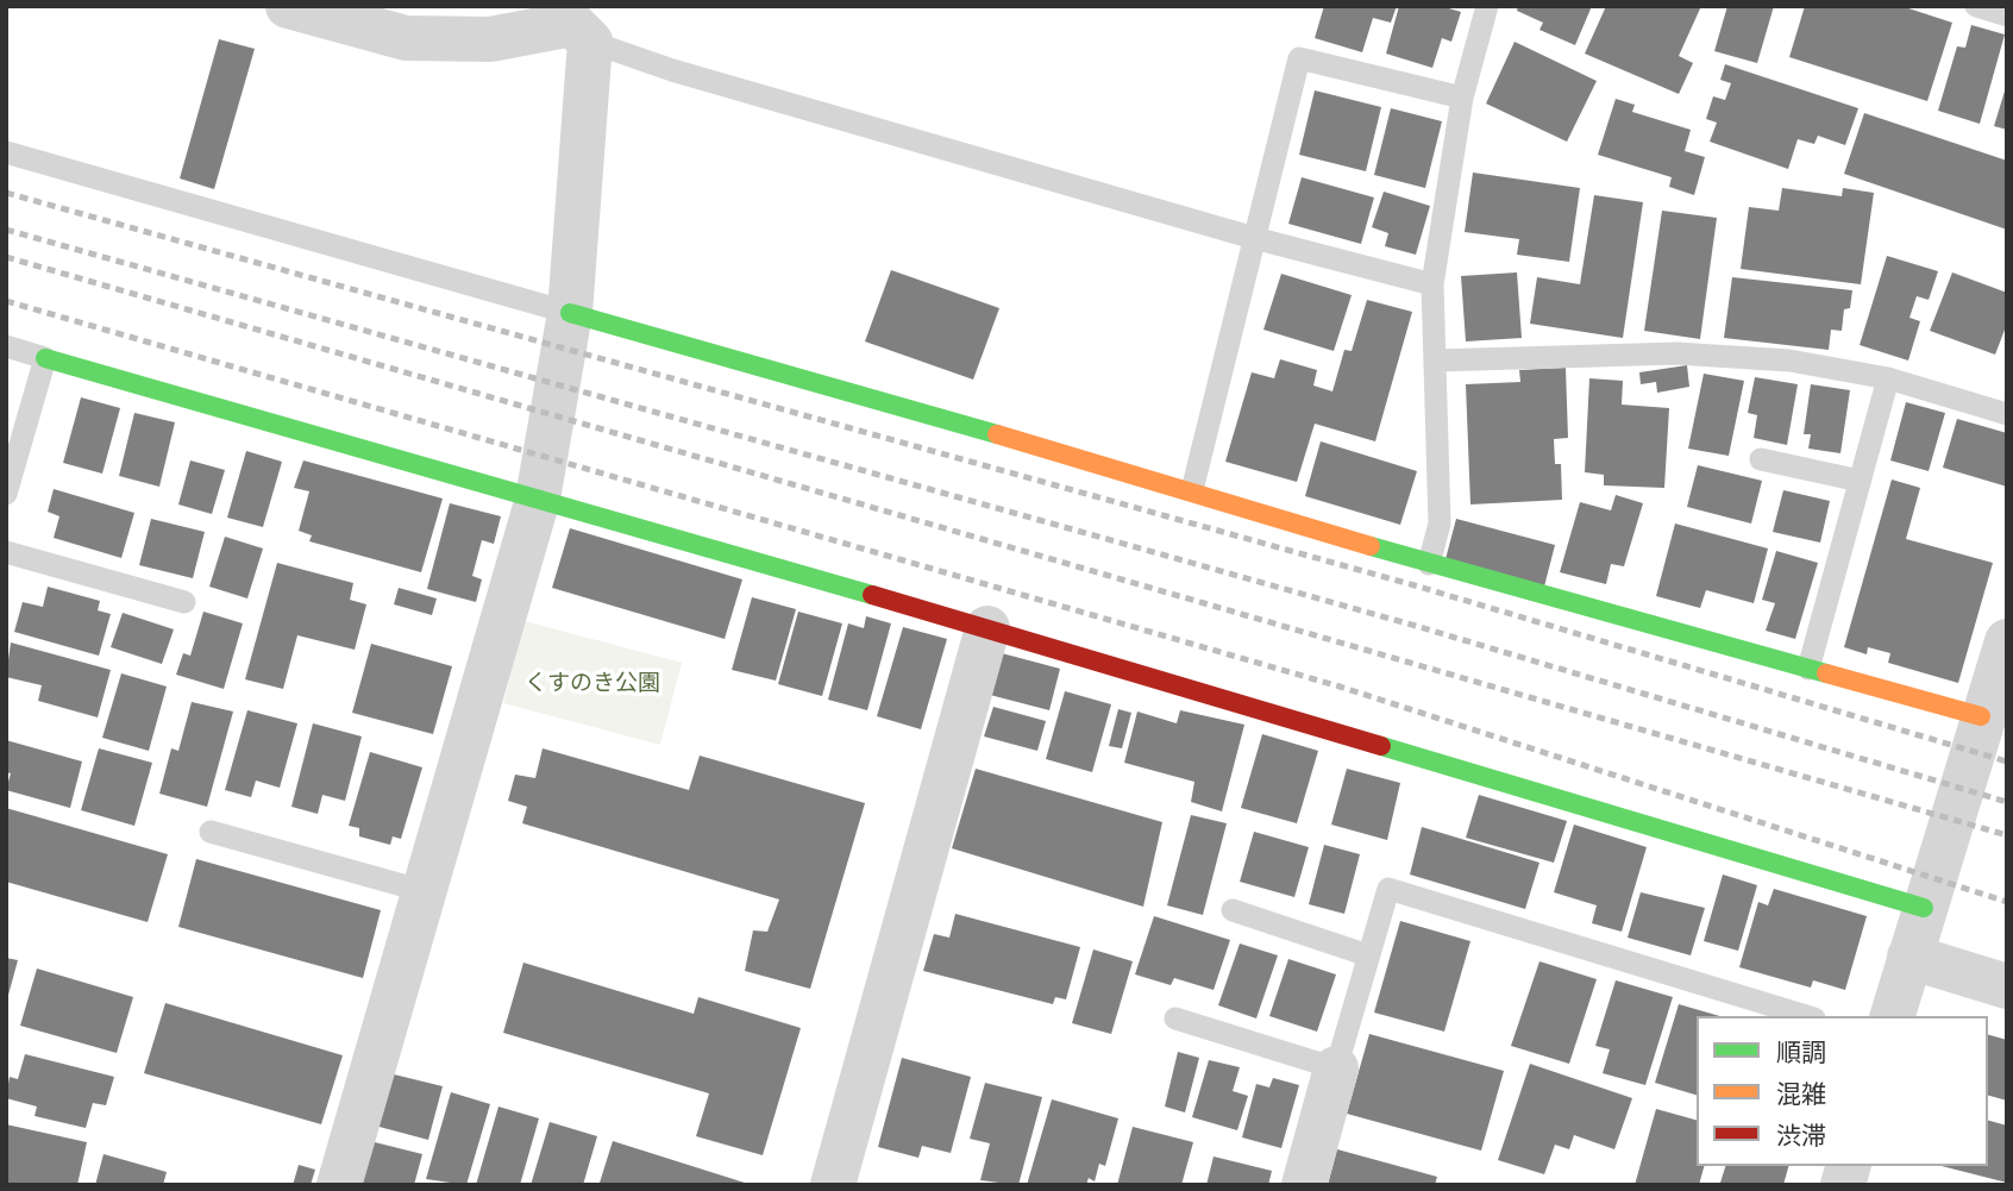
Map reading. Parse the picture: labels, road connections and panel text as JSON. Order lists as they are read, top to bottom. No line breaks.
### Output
{"parks":["くすのき公園"],"legend":["順調","混雑","渋滞"]}
